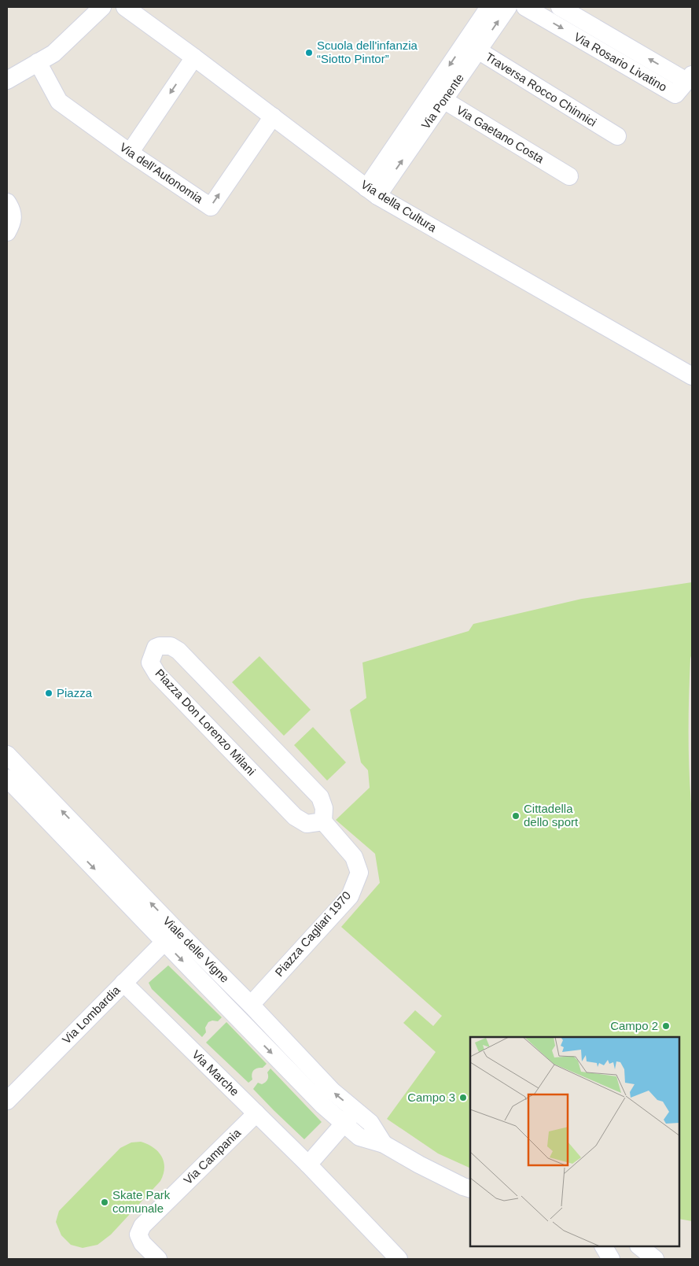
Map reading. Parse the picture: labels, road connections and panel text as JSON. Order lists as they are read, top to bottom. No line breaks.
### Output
{"streets":{"street":["Via Rosario Livatino","Traversa Rocco Chinnici","Via Ponente","Via Gaetano Costa","Via dell'Autonomia","Via della Cultura","Piazza Don Lorenzo Milani","Piazza Cagliari 1970","Viale delle Vigne","Via Lombardia","Via Marche","Via Campania"]},"crossings":[["Traversa Rocco Chinnici","Via Ponente"],["Via Ponente","Via Gaetano Costa"],["Via Ponente","Via della Cultura"],["Via dell'Autonomia","Via della Cultura"],["Piazza Don Lorenzo Milani","Piazza Cagliari 1970"],["Piazza Cagliari 1970","Viale delle Vigne"],["Viale delle Vigne","Via Lombardia"],["Via Lombardia","Via Marche"],["Via Marche","Via Campania"]],"places":["Scuola dell'infanzia “Siotto Pintor”","Piazza","Cittadella dello sport","Campo 2","Campo 3","Skate Park comunale"]}
